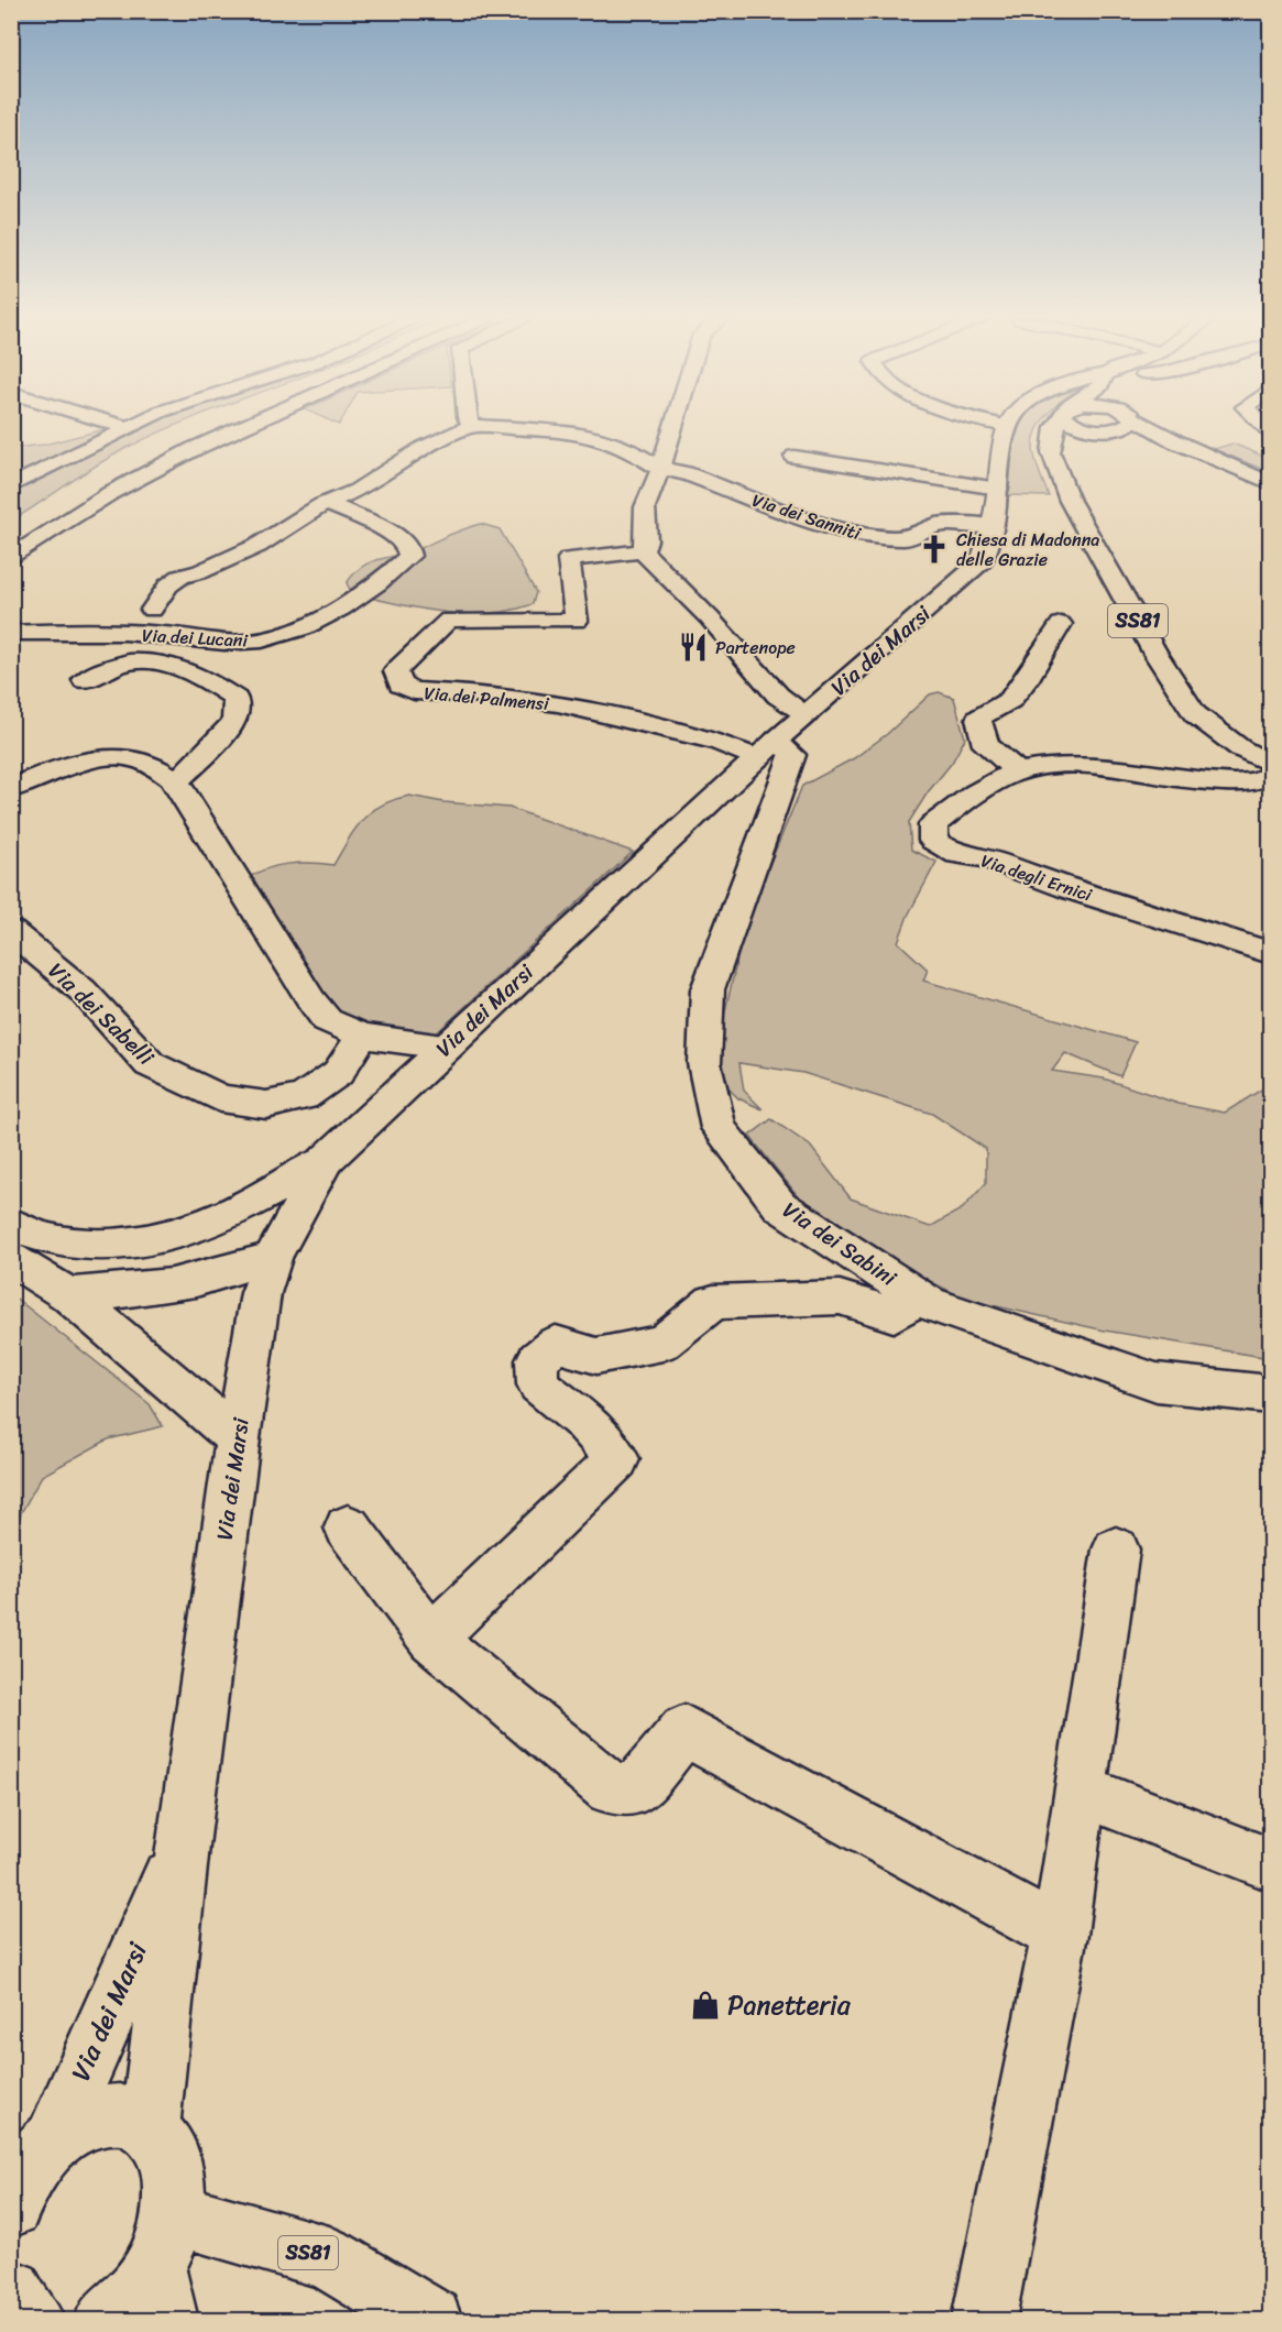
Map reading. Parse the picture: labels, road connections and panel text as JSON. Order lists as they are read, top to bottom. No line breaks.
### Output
{"streets":{"main road":["Via dei Sanniti","SS81","Via dei Lucani","Via dei Marsi","Via dei Palmensi","Via degli Ernici","Via dei Sabelli","Via dei Sabini"]},"crossings":[["Via dei Sanniti","Via dei Lucani"],["Via dei Sanniti","Via dei Marsi"],["Via dei Marsi","Via dei Palmensi"],["Via dei Marsi","Via dei Sabini"],["Via dei Palmensi","Via dei Sabini"]],"places":{"church":["Chiesa di Madonna delle Grazie"],"restaurant":["Partenope"],"shop":["Panetteria"]}}
